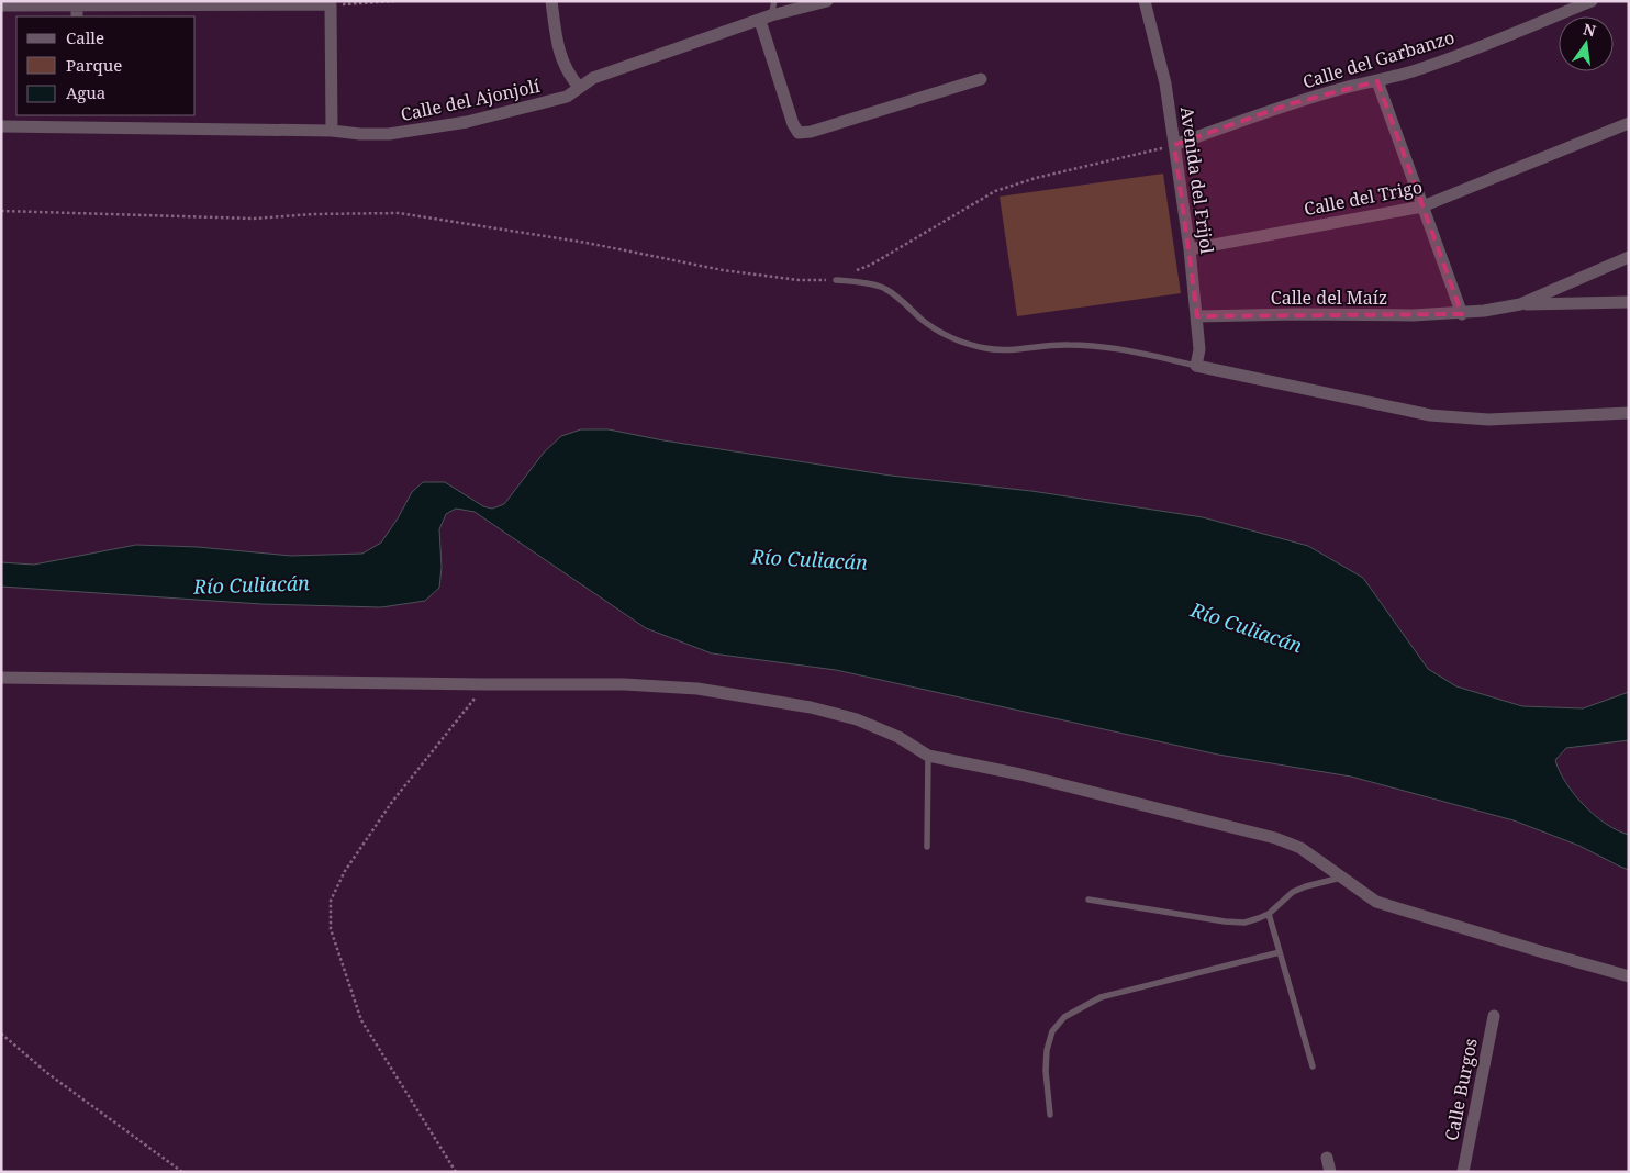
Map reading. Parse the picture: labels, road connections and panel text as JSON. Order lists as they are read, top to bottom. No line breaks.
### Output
{"streets":{"street":["Calle del Garbanzo","Calle del Ajonjolí","Avenida del Frijol","Calle del Trigo","Calle del Maíz","Calle Burgos"]},"crossings":[["Calle del Garbanzo","Avenida del Frijol"],["Avenida del Frijol","Calle del Trigo"],["Avenida del Frijol","Calle del Maíz"]],"water":["Río Culiacán"],"legend":["Calle","Parque","Agua"],"north":"top"}
